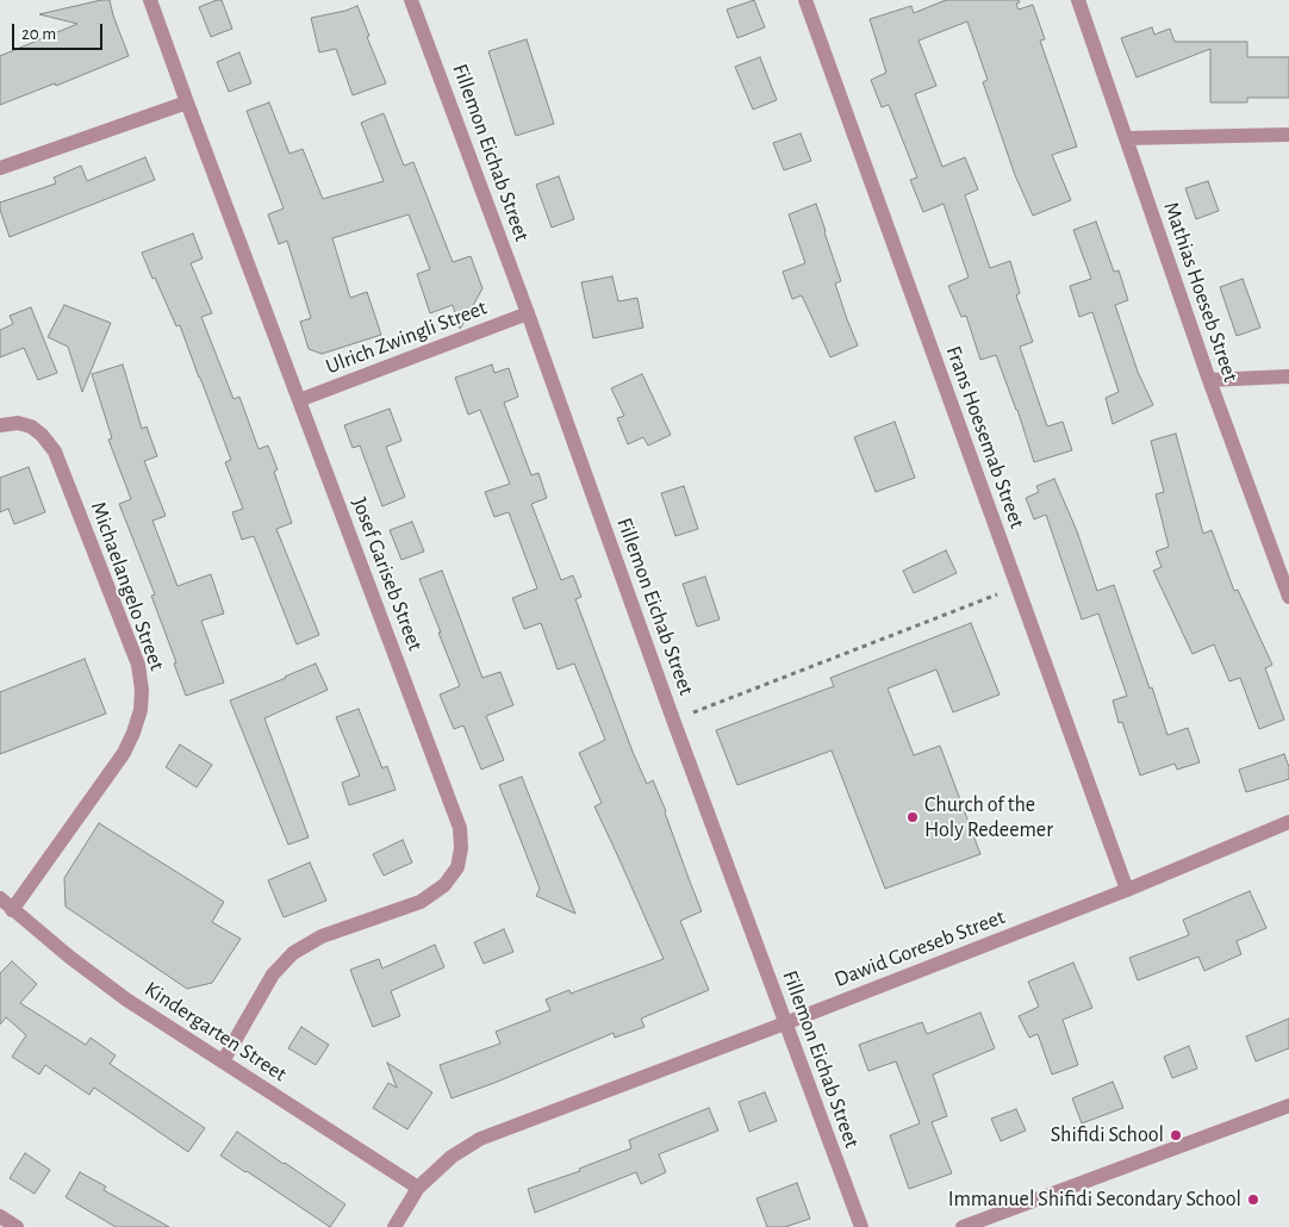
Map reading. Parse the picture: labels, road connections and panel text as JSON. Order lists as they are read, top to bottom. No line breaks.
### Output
{"streets":{"street":["Fillemon Eichab Street","Mathias Hoeseb Street","Ulrich Zwingli Street","Frans Hoesemab Street","Josef Gariseb Street","Michaelangelo Street","Dawid Goreseb Street","Kindergarten Street"]},"crossings":[["Fillemon Eichab Street","Ulrich Zwingli Street"],["Fillemon Eichab Street","Dawid Goreseb Street"],["Ulrich Zwingli Street","Josef Gariseb Street"],["Frans Hoesemab Street","Dawid Goreseb Street"],["Josef Gariseb Street","Kindergarten Street"],["Michaelangelo Street","Kindergarten Street"],["Dawid Goreseb Street","Kindergarten Street"]],"places":["Church of the Holy Redeemer","Shifidi School","Immanuel Shifidi Secondary School"],"scale_bar":"20 m"}
